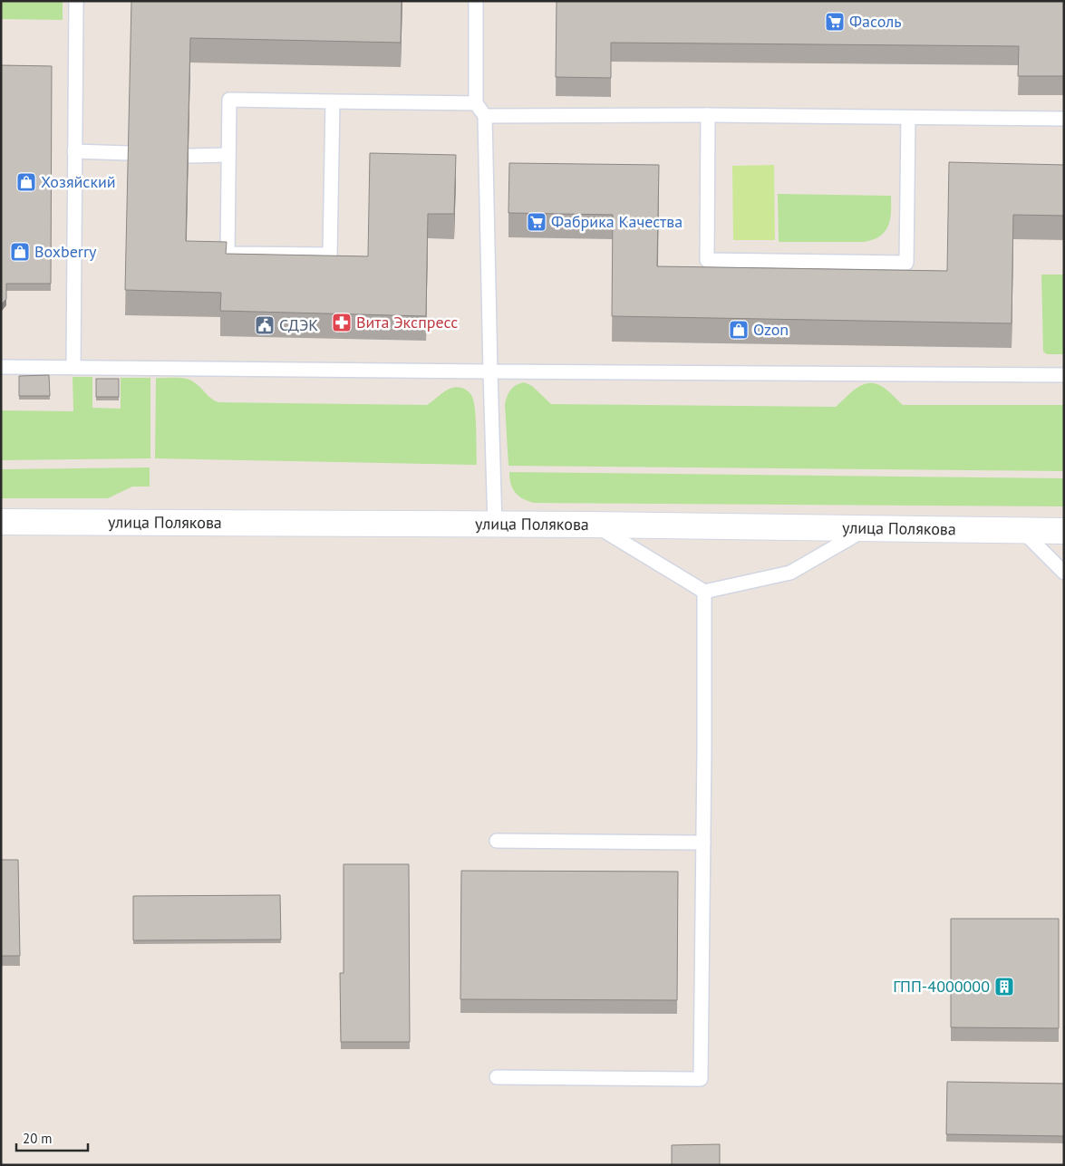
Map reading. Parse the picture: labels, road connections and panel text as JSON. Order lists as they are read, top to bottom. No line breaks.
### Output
{"streets":{"main road":["улица Полякова"]},"places":{"supermarket":["Фасоль","Фабрика Качества"],"shop":["Хозяйский","Boxberry","Ozon"],"pharmacy":["Вита Экспресс"],"public building":["СДЭК"],"building":["ГПП-4000000"]},"scale_bar":"20 m"}
